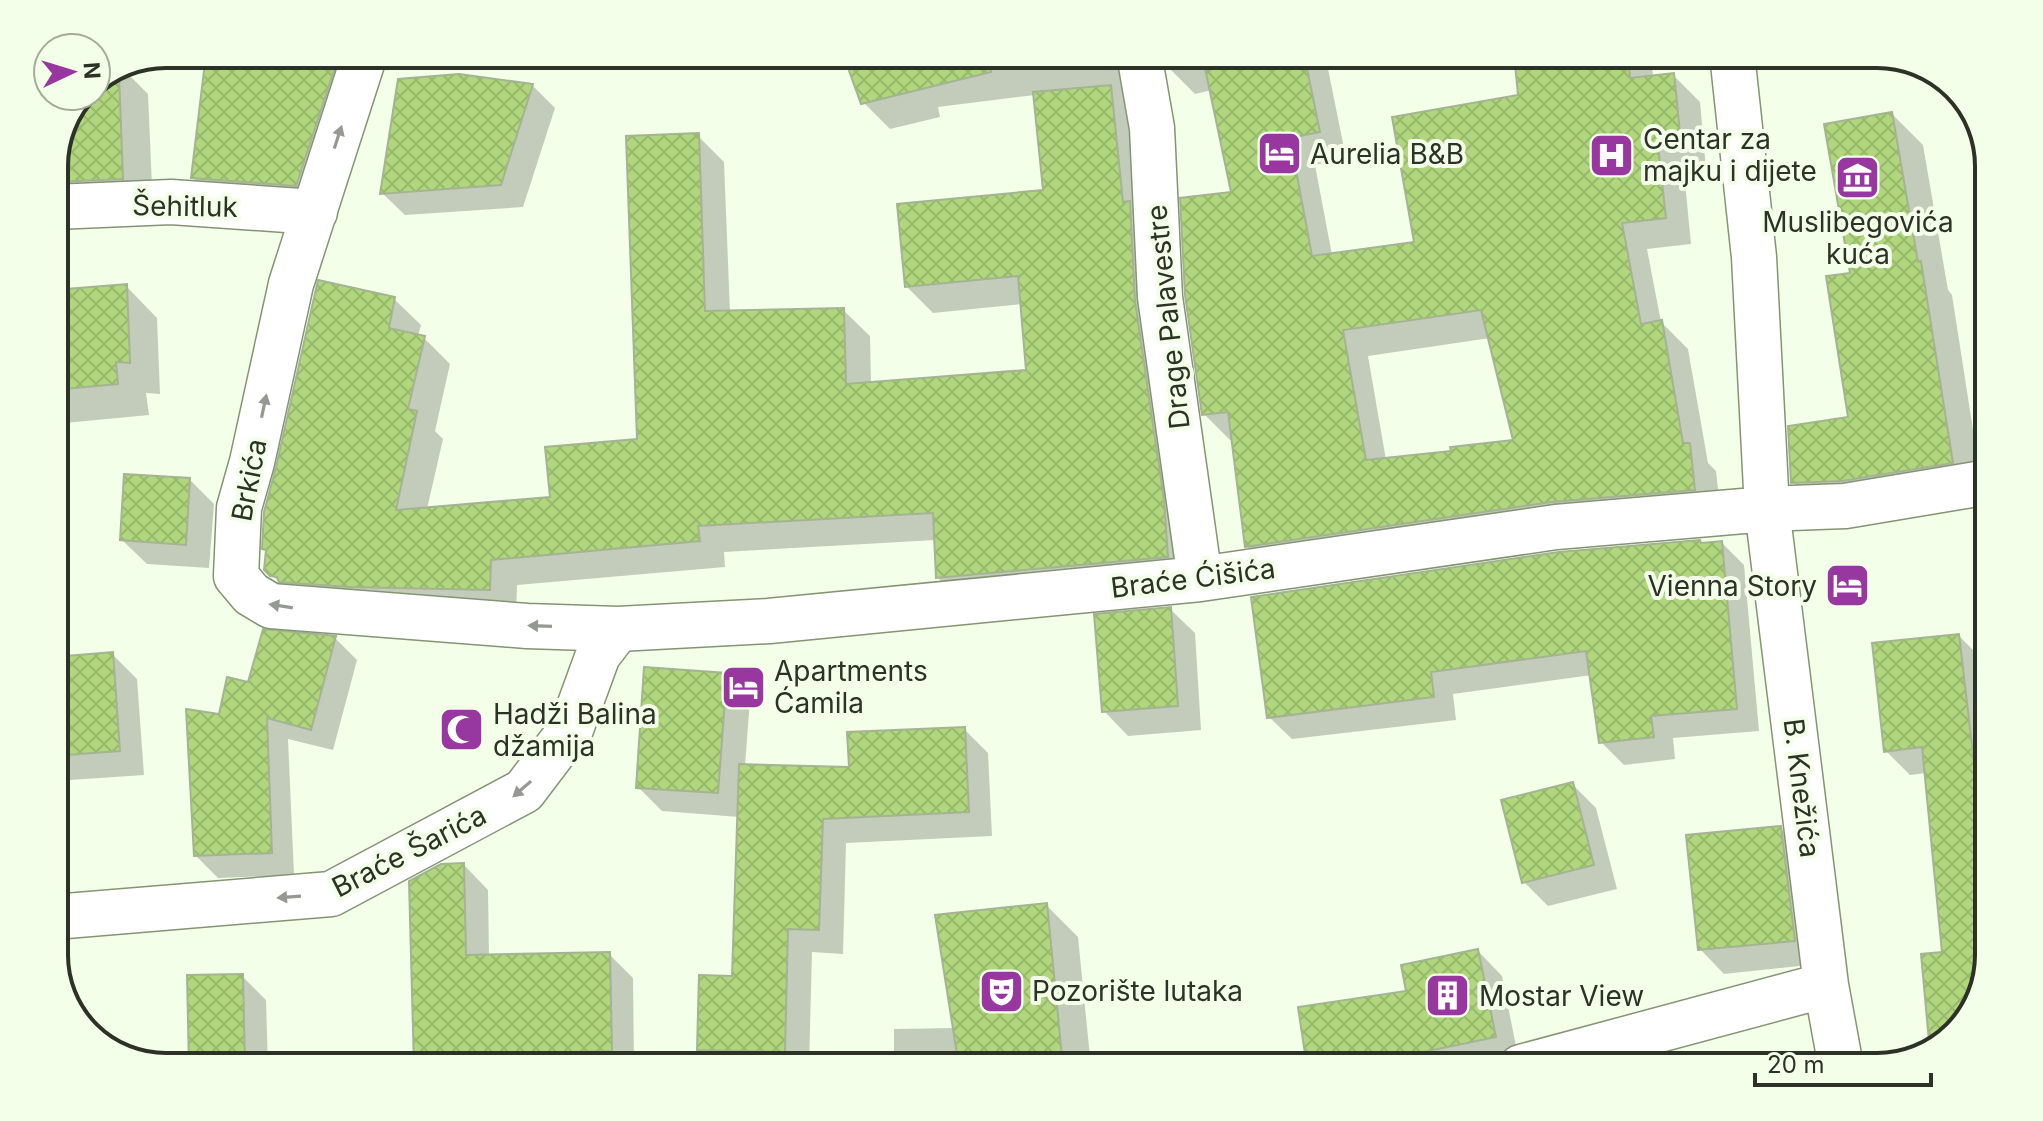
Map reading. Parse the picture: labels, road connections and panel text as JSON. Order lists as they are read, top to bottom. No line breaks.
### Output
{"streets":{"street":["Šehitluk","Drage Palavestre","Brkića","Braće Ćišića","B. Knežića","Braće Šarića"]},"crossings":[["Šehitluk","Brkića"],["Drage Palavestre","Braće Ćišića"],["Brkića","Braće Ćišića"],["Brkića","Braće Šarića"],["Braće Ćišića","B. Knežića"],["Braće Ćišića","Braće Šarića"]],"one_way":["Braće Šarića"],"places":{"hotel":["Aurelia B&B","Vienna Story","Apartments Ćamila"],"hospital":["Centar za majku i dijete"],"museum":["Muslibegovića kuća"],"mosque":["Hadži Balina džamija"],"theatre":["Pozorište lutaka"],"building":["Mostar View"]},"scale_bar":"20 m","north":"right"}
